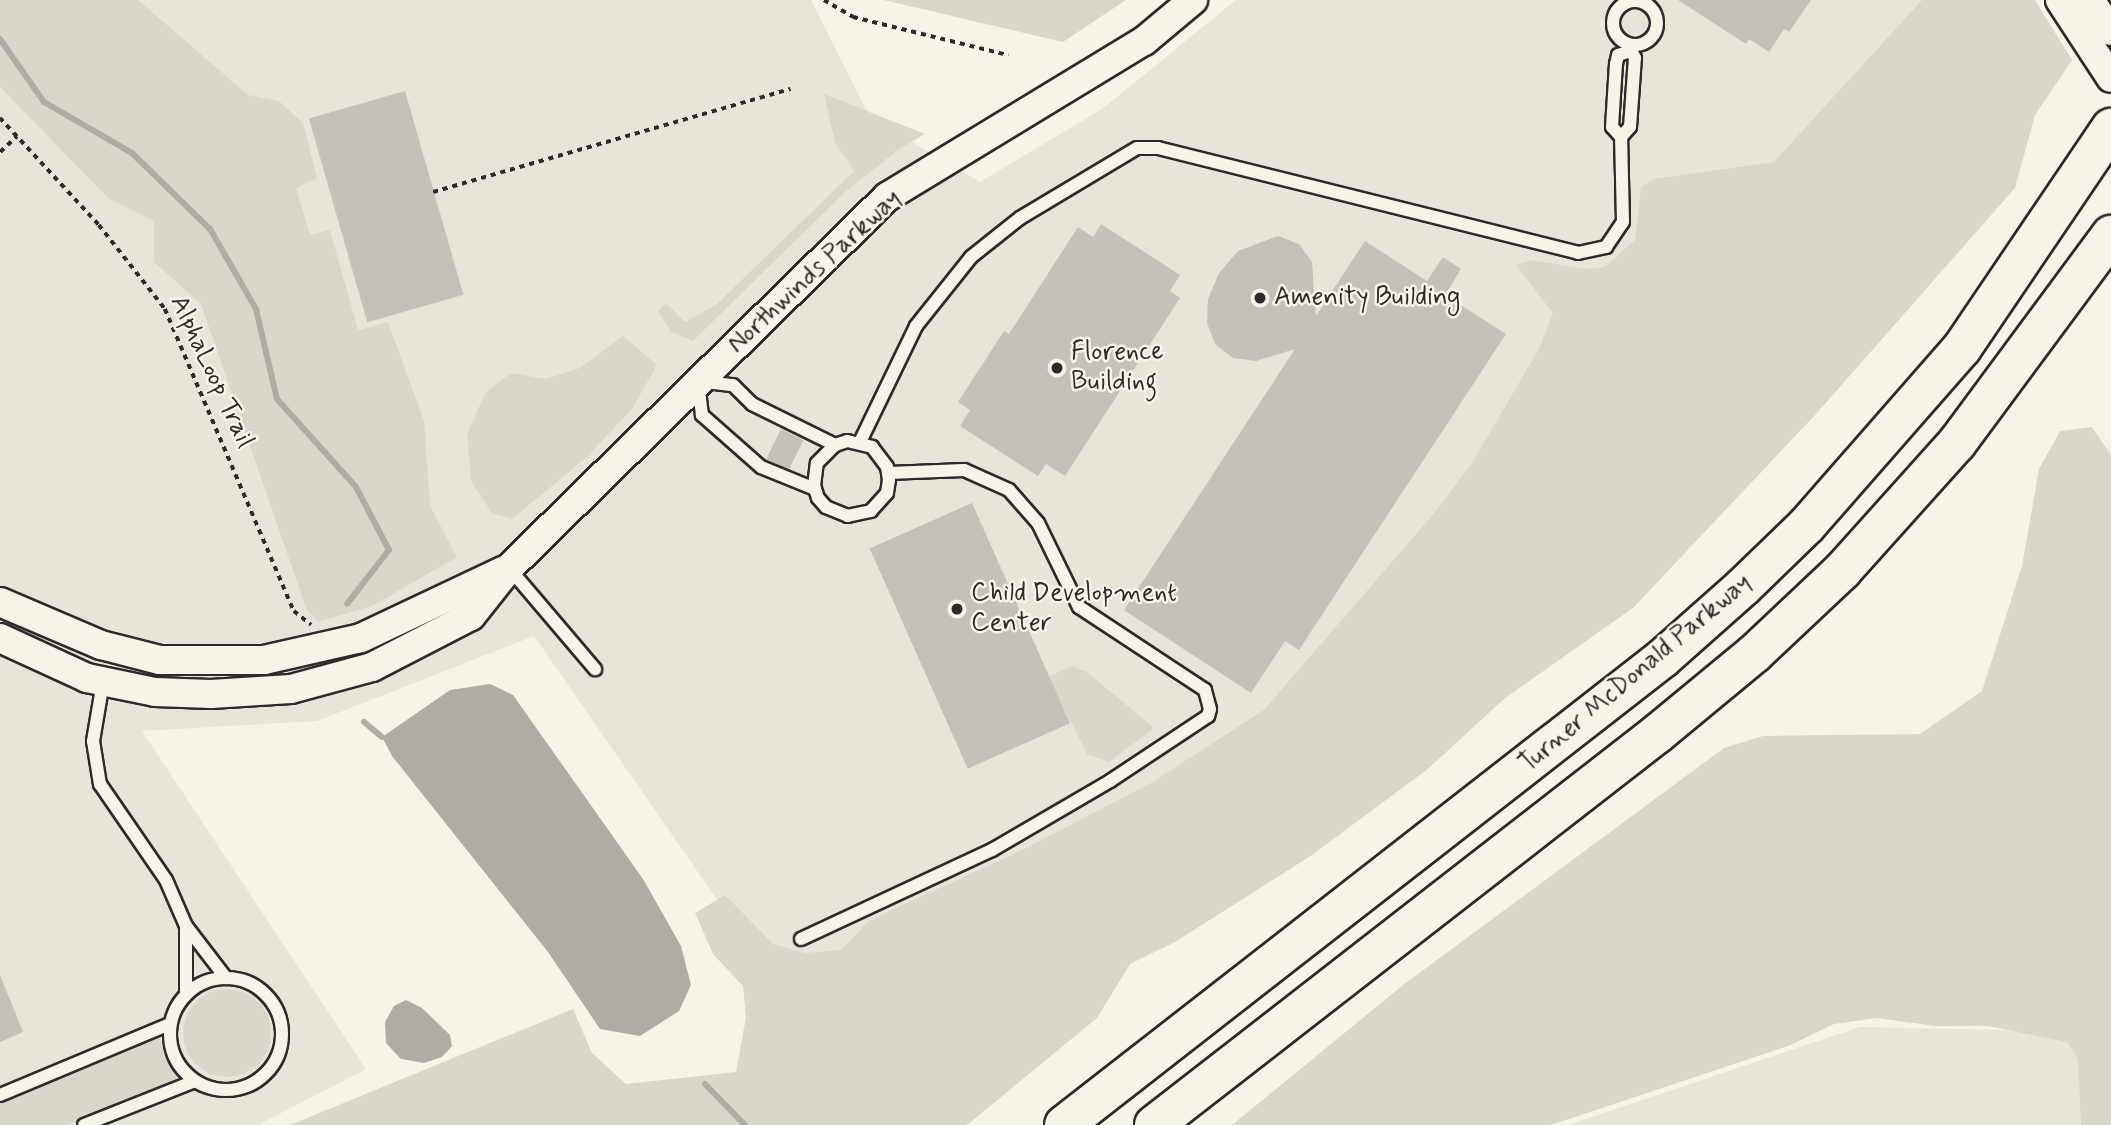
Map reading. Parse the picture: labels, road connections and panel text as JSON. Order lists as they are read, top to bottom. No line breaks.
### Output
{"streets":{"highway":["Turner McDonald Parkway"],"street":["Northwinds Parkway"],"path":["AlphaLoop Trail"]},"places":["Amenity Building","Florence Building","Child Development Center"]}
